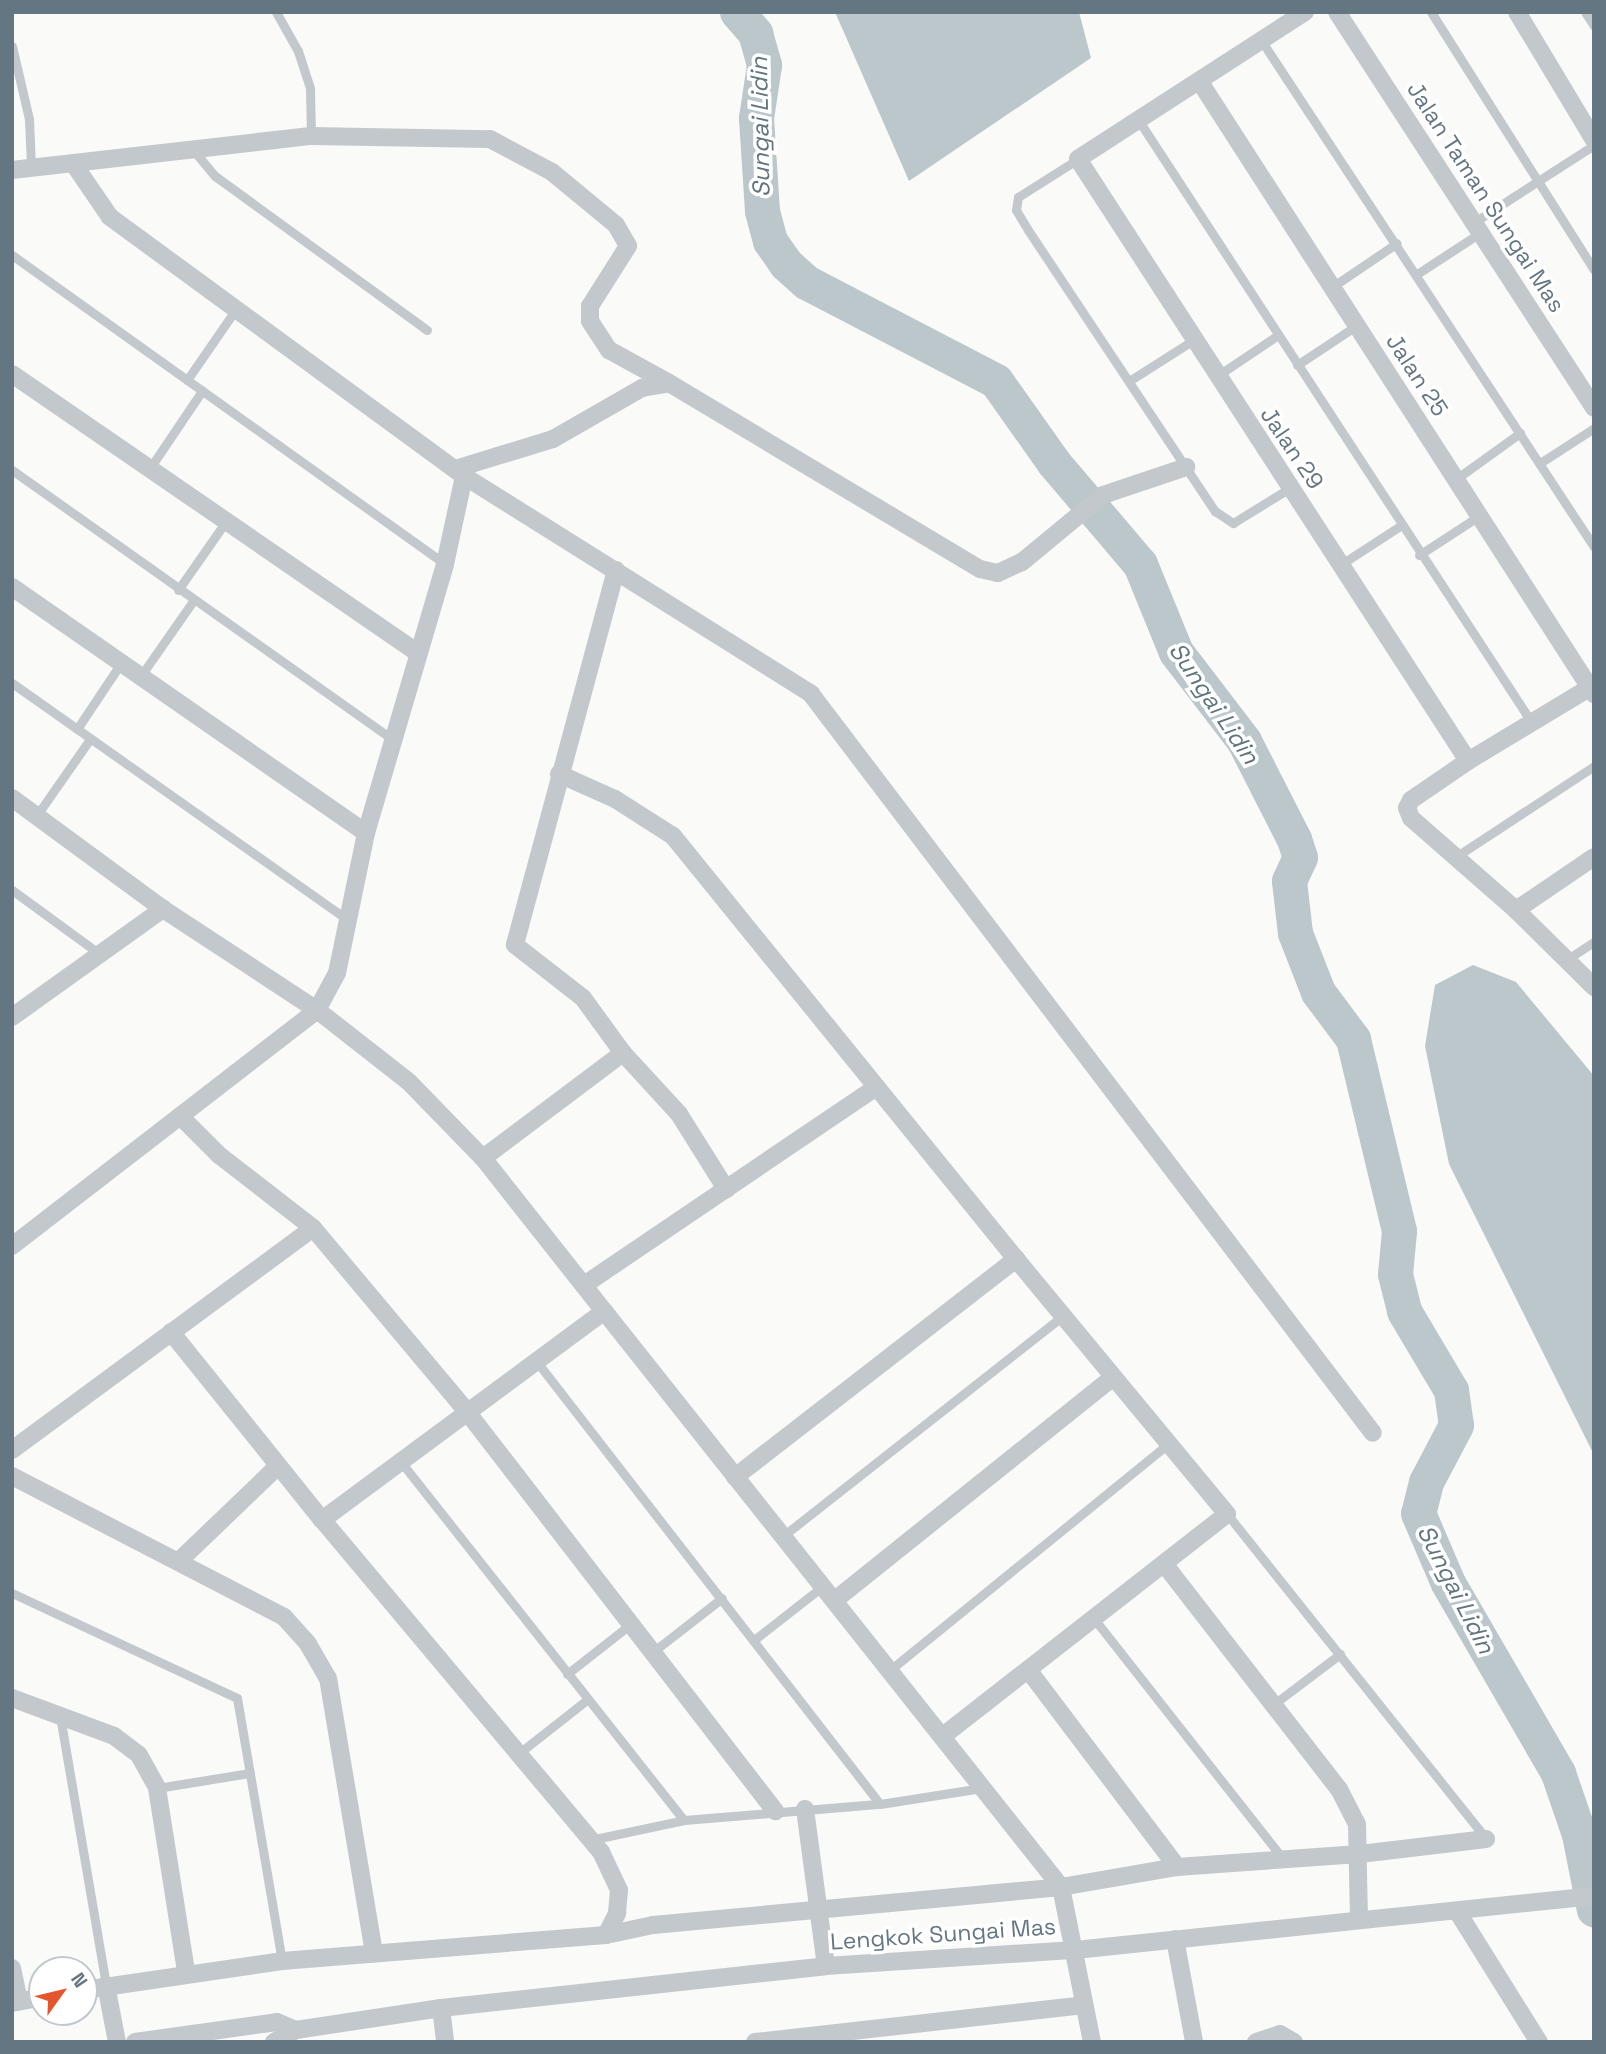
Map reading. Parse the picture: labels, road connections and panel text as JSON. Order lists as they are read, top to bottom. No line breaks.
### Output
{"streets":{"street":["Jalan Taman Sungai Mas","Jalan 25","Jalan 29","Lengkok Sungai Mas"]},"water":["Sungai Lidin"],"north":"top right"}
